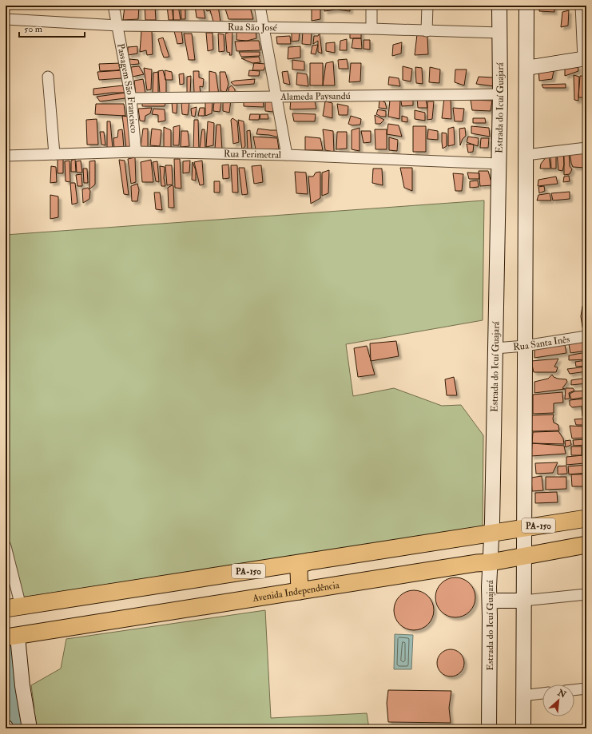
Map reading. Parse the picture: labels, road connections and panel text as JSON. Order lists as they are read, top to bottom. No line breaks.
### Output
{"streets":{"main road":["Estrada do Icuí Guajará","PA-150","Avenida Independência"],"street":["Rua São José","Passagem São Francisco","Alameda Paysandú","Rua Perimetral","Rua Santa Inês"]},"crossings":[["Rua São José","Passagem São Francisco"],["Rua São José","Estrada do Icuí Guajará"],["Passagem São Francisco","Alameda Paysandú"],["Passagem São Francisco","Rua Perimetral"],["Alameda Paysandú","Estrada do Icuí Guajará"],["Estrada do Icuí Guajará","Rua Perimetral"],["Estrada do Icuí Guajará","Rua Santa Inês"],["Estrada do Icuí Guajará","PA-150"],["Estrada do Icuí Guajará","Avenida Independência"]],"scale_bar":"50 m","north":"top right"}
